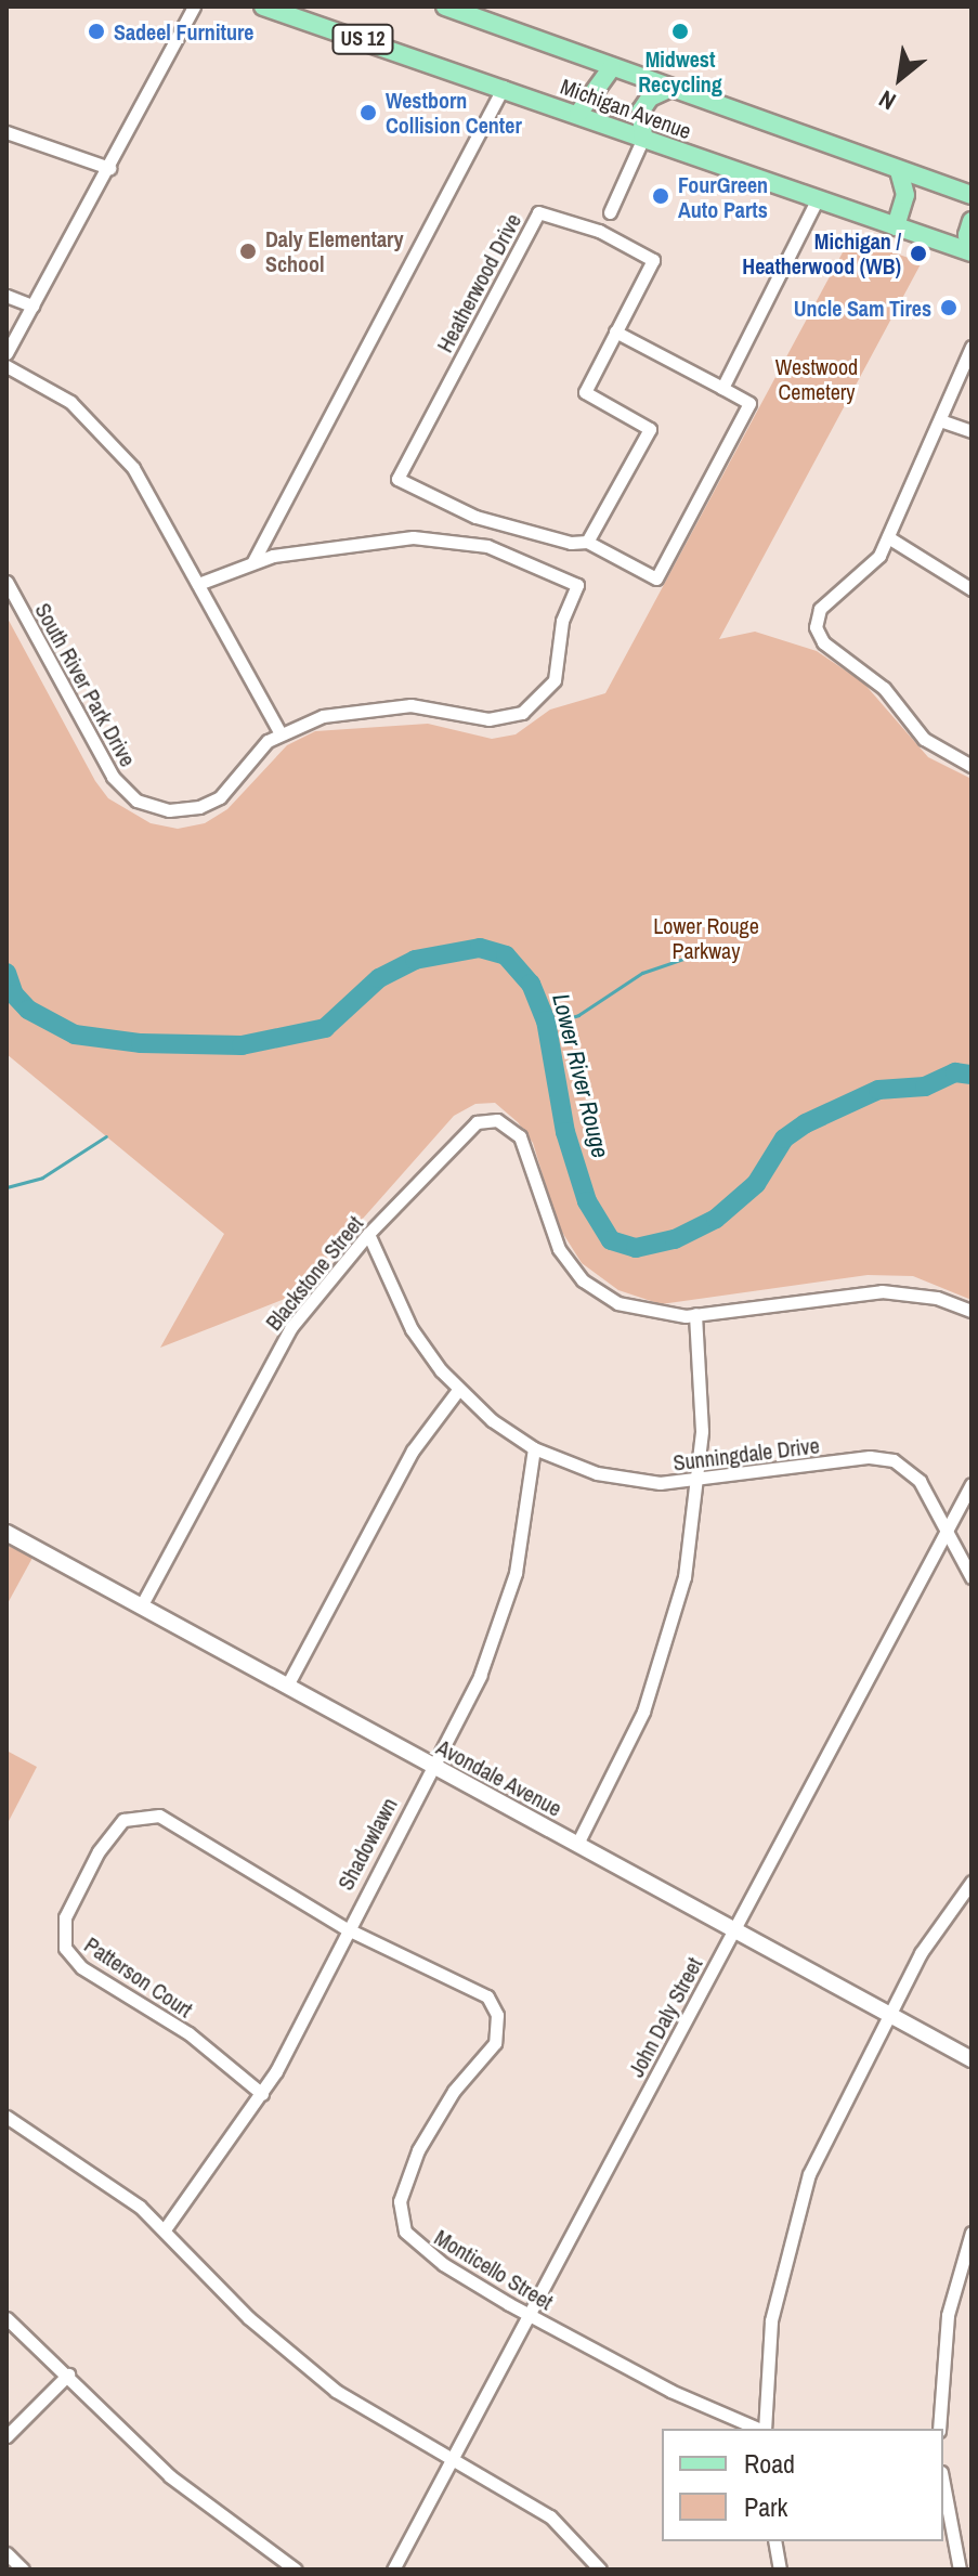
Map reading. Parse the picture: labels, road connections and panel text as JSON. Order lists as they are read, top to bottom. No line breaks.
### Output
{"streets":{"main road":["US 12","Michigan Avenue"],"street":["Heatherwood Drive","South River Park Drive","Blackstone Street","Sunningdale Drive","Avondale Avenue","Shadowlawn","Patterson Court","John Daly Street","Monticello Street"]},"crossings":[["Blackstone Street","Sunningdale Drive"],["Blackstone Street","Avondale Avenue"],["Sunningdale Drive","Shadowlawn"],["Sunningdale Drive","John Daly Street"],["Avondale Avenue","Shadowlawn"],["Avondale Avenue","John Daly Street"],["Shadowlawn","Patterson Court"],["Shadowlawn","Monticello Street"],["Patterson Court","Monticello Street"],["John Daly Street","Monticello Street"]],"water":["Lower River Rouge"],"parks":["Westwood Cemetery","Lower Rouge Parkway"],"places":["Sadeel Furniture","Midwest Recycling","Westborn Collision Center","FourGreen Auto Parts","Daly Elementary School","Michigan / Heatherwood (WB)","Uncle Sam Tires"],"legend":["Road","Park"],"north":"bottom left"}
